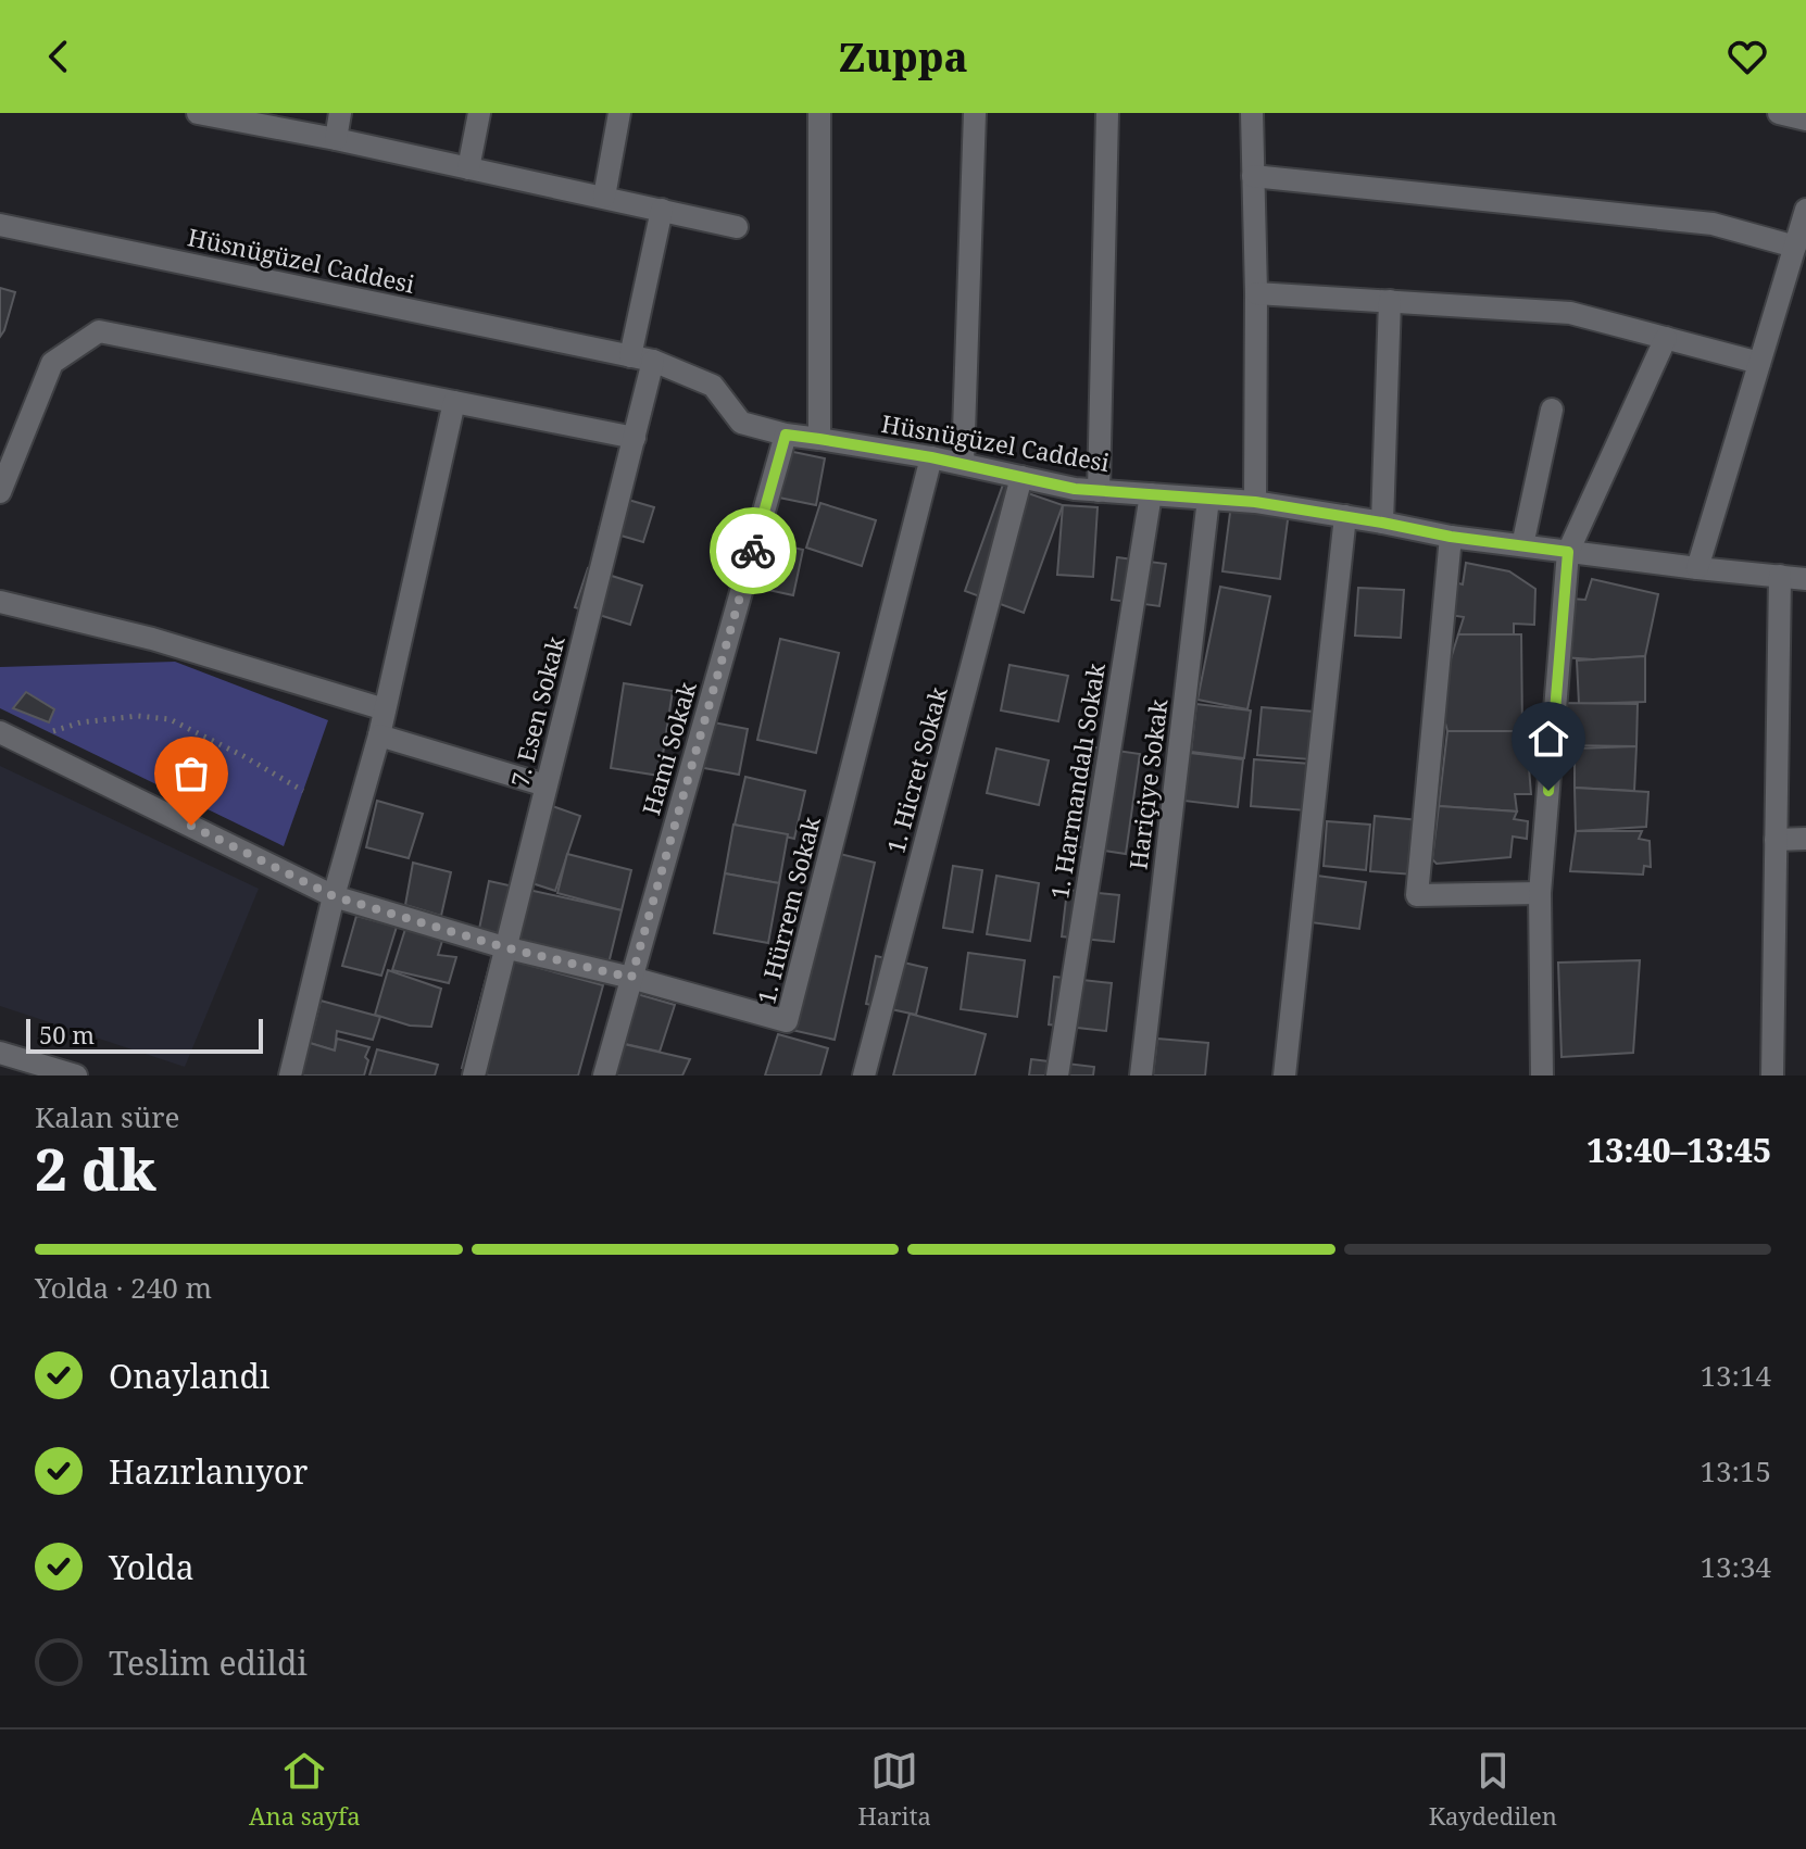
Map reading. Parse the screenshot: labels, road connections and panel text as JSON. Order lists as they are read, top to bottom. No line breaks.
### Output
{"streets":{"street":["Hüsnügüzel Caddesi","7. Esen Sokak","Hami Sokak","1. Hicret Sokak","1. Harmandalı Sokak","Hariçiye Sokak","1. Hürrem Sokak"]},"crossings":[["Hüsnügüzel Caddesi","7. Esen Sokak"],["Hüsnügüzel Caddesi","Hami Sokak"],["Hüsnügüzel Caddesi","1. Hicret Sokak"],["Hüsnügüzel Caddesi","1. Harmandalı Sokak"],["Hüsnügüzel Caddesi","Hariçiye Sokak"],["Hüsnügüzel Caddesi","1. Hürrem Sokak"],["7. Esen Sokak","1. Hürrem Sokak"],["Hami Sokak","1. Hürrem Sokak"]],"scale_bar":"50 m","page":{"header":"Zuppa","scale":"50 m","heading":["2 dk","Kalan süre","13:40–13:45"],"bar":"Yolda · 240 m","list":[["Onaylandı","13:14"],["Hazırlanıyor","13:15"],["Yolda","13:34"],"Teslim edildi"],"tabs":["Ana sayfa","Harita","Kaydedilen"]}}
